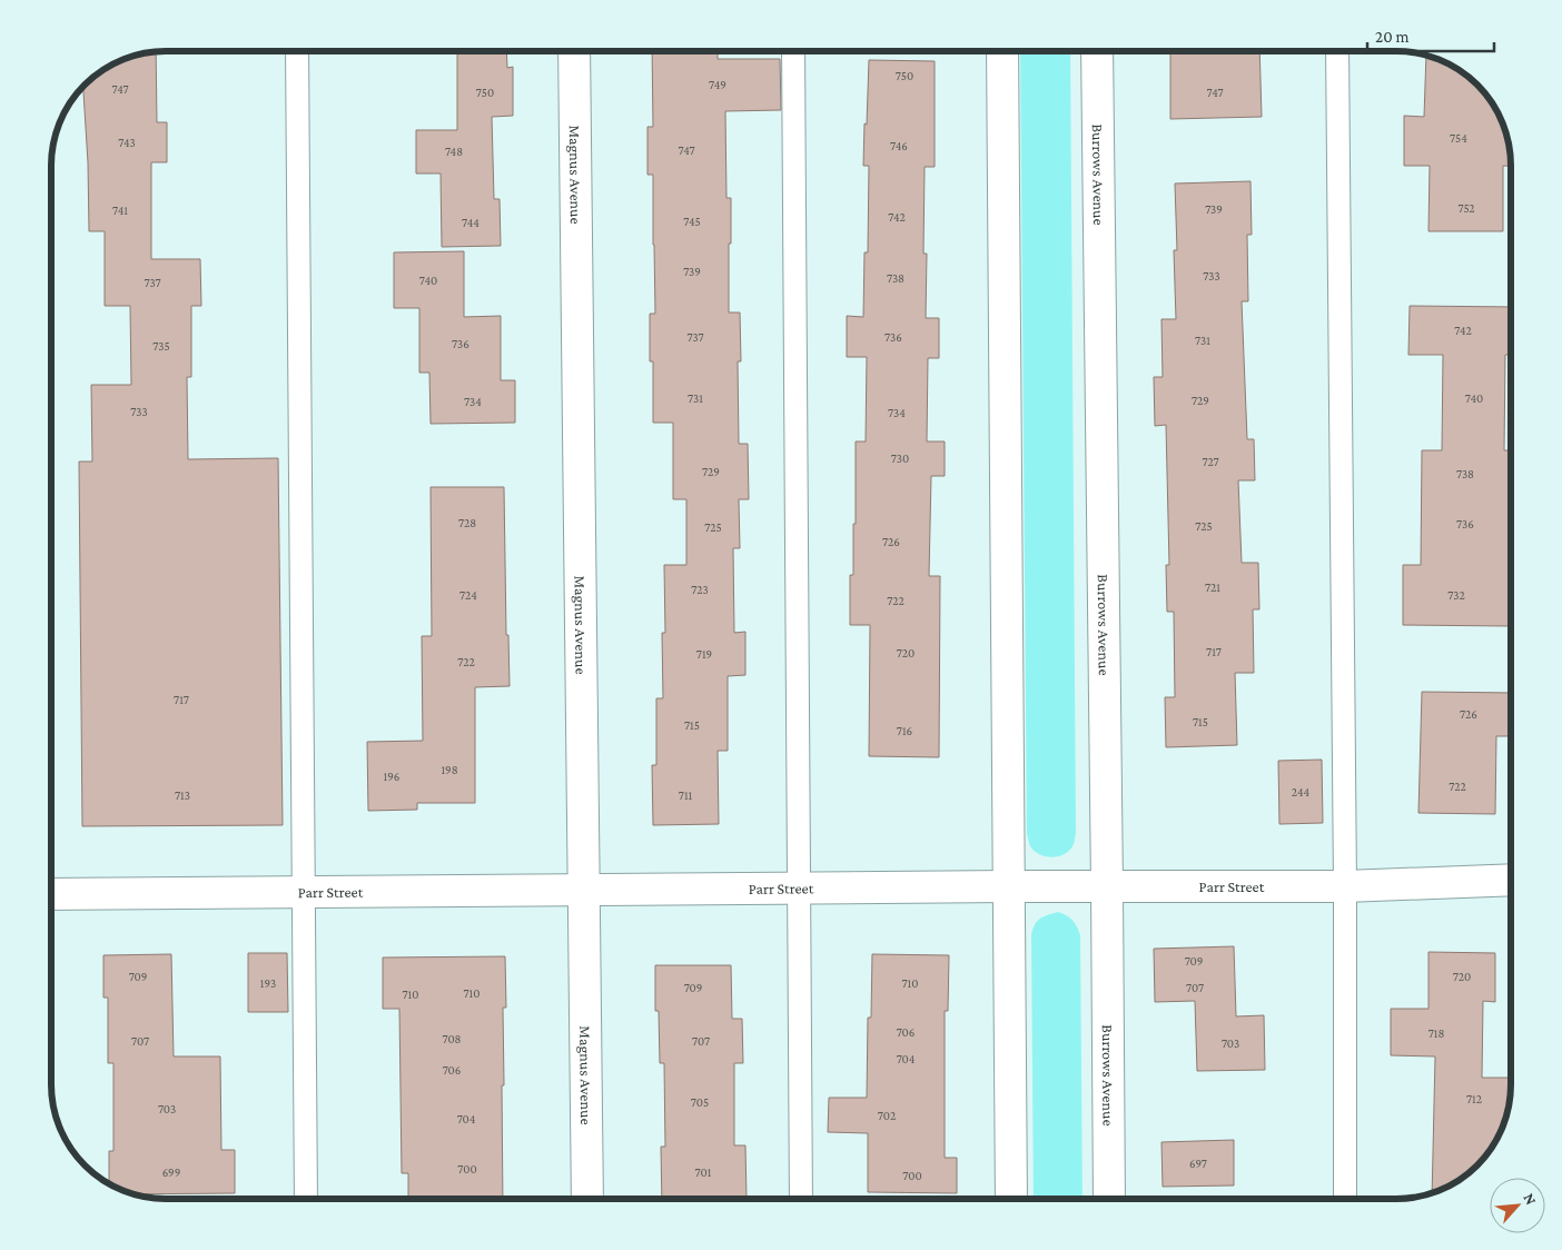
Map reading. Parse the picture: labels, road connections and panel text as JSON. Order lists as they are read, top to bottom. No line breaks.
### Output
{"streets":{"street":["Magnus Avenue","Burrows Avenue","Parr Street"]},"crossings":[["Magnus Avenue","Parr Street"],["Burrows Avenue","Parr Street"]],"house_numbers":["750","749","747","750","747","754","743","746","747","748","752","739","741","742","745","744","739","733","738","740","737","742","737","736","731","736","735","731","740","729","734","733","734","730","727","729","738","728","736","725","725","726","721","723","724","732","722","717","720","719","722","717","726","715","715","716","198","196","722","244","713","711","709","709","720","193","710","709","707","710","710","706","718","708","707","707","703","704","706","712","705","703","702","704","697","700","699","701","700"],"scale_bar":"20 m","north":"top right"}
